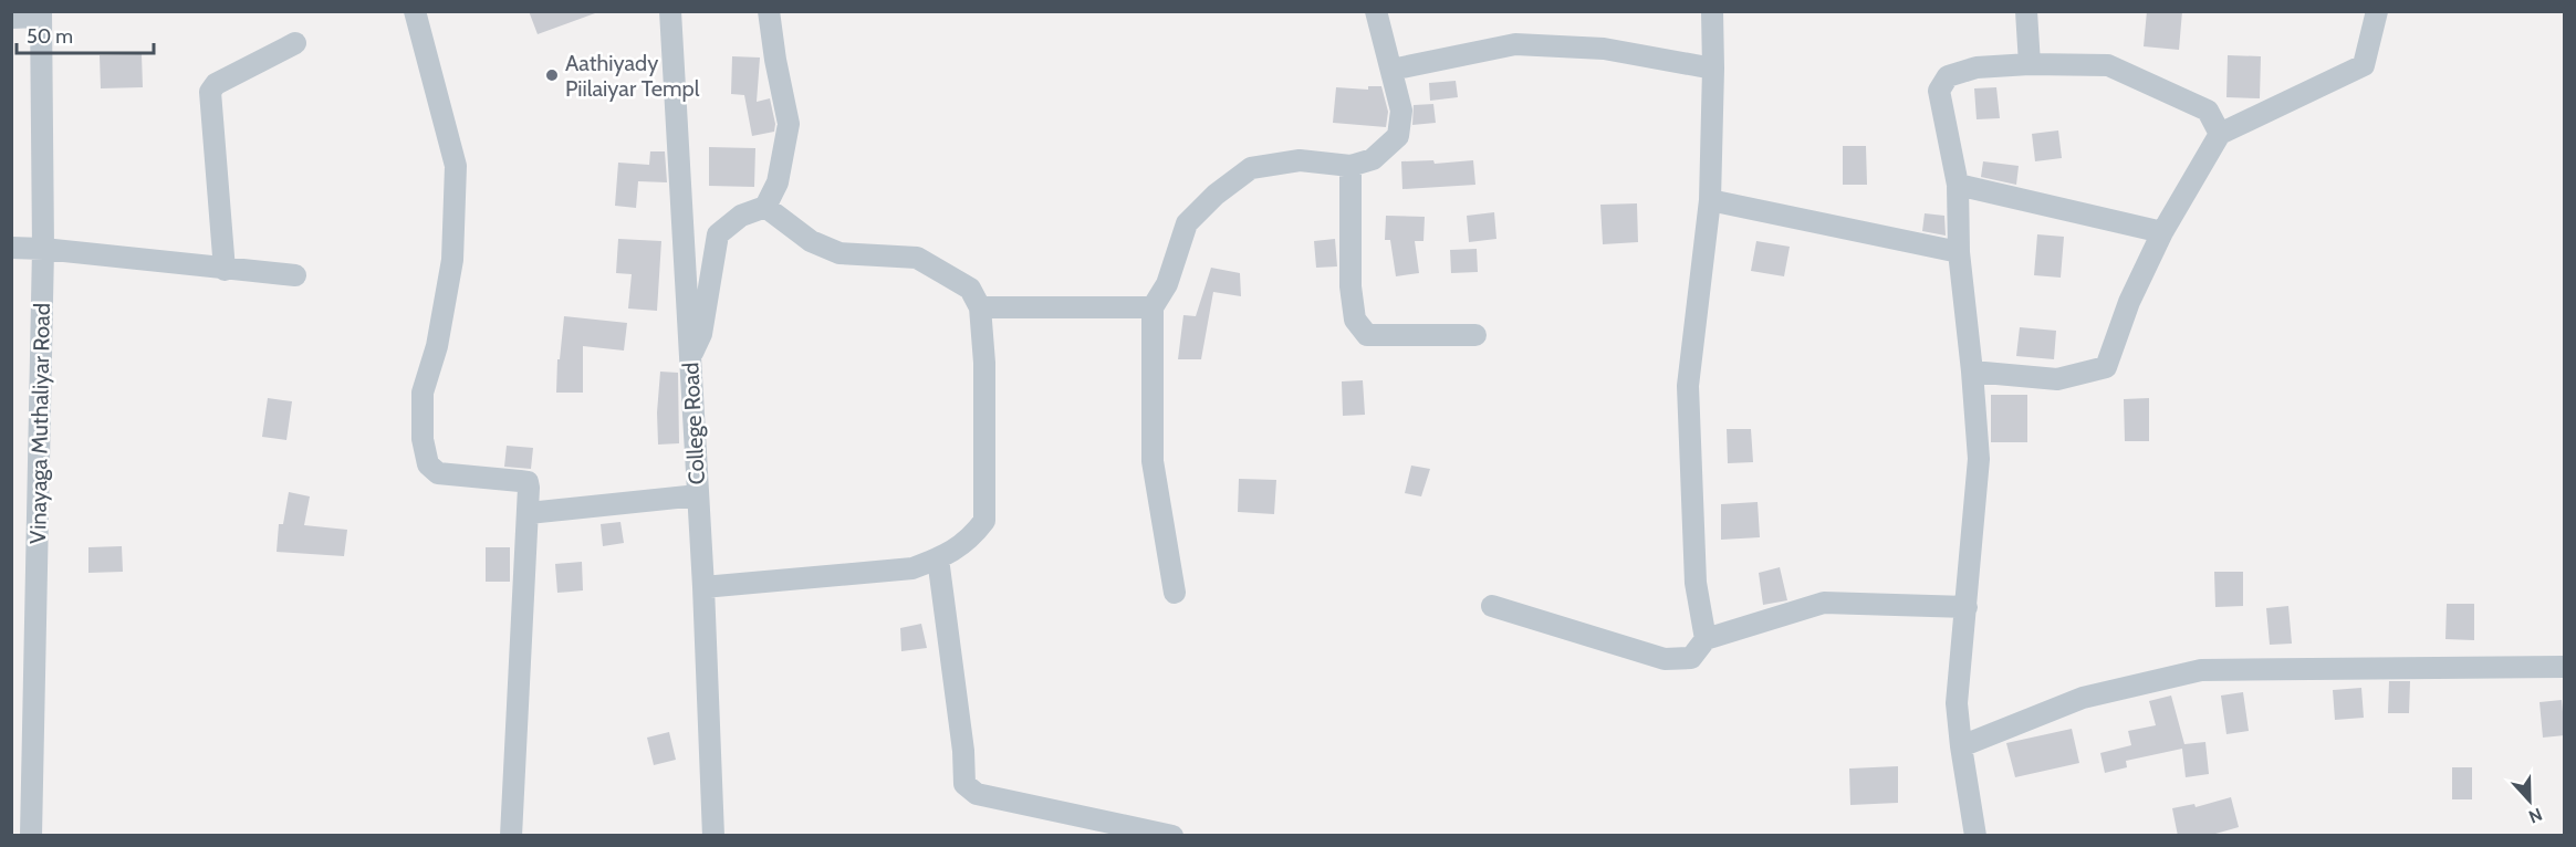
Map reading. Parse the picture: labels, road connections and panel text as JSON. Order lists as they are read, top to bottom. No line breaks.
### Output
{"streets":{"street":["Vinayaga Muthaliyar Road","College Road"]},"places":["Aathiyady Piilaiyar Templ"],"scale_bar":"50 m","north":"bottom"}
